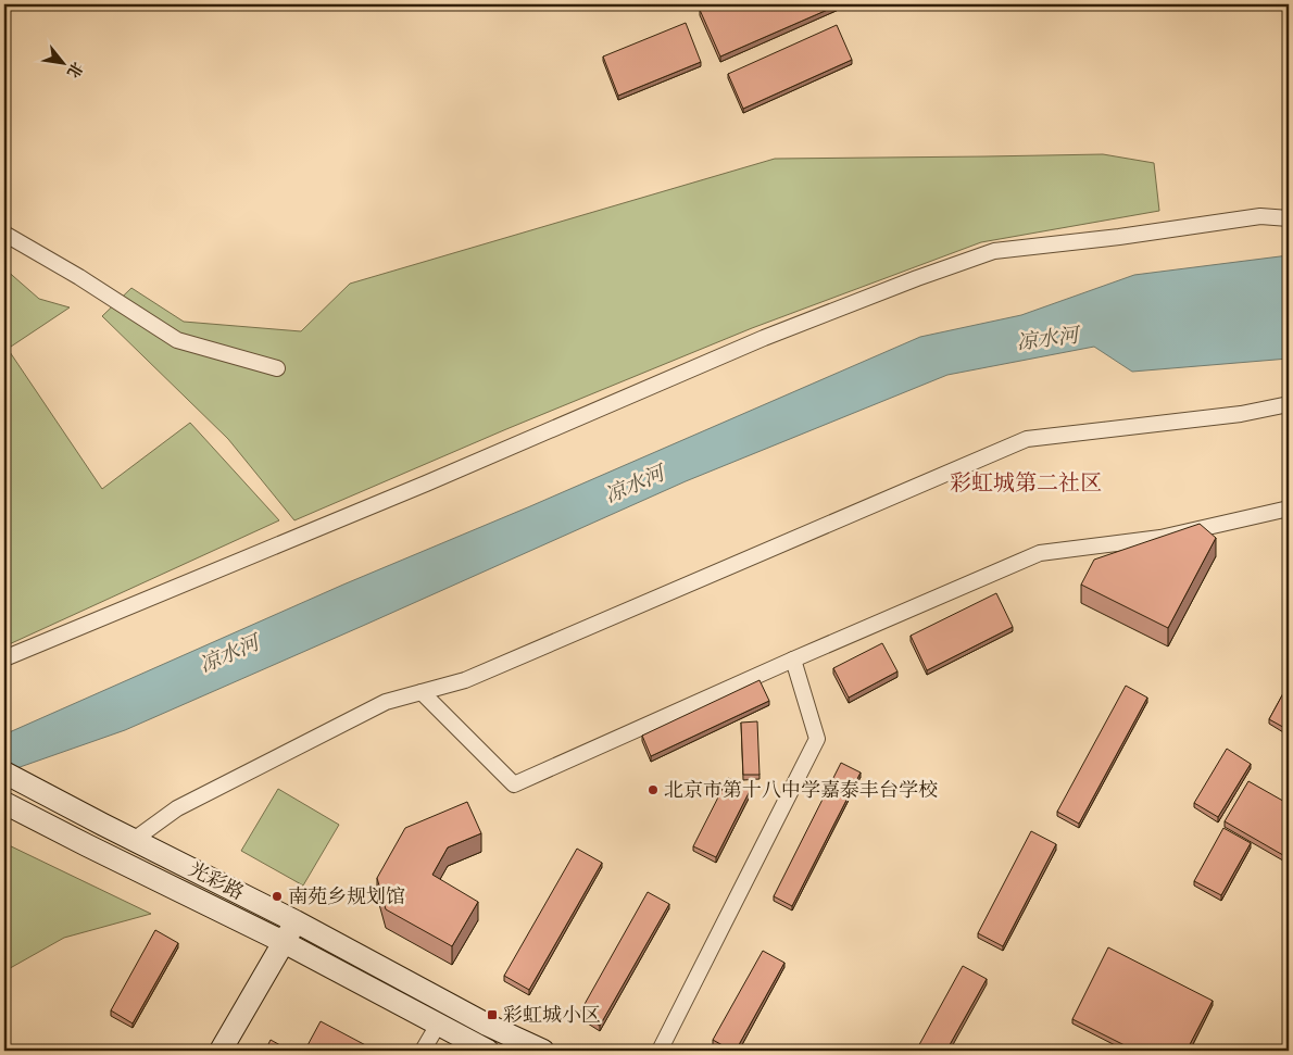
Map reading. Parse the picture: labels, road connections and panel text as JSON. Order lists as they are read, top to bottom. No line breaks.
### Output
{"streets":{"main road":["光彩路"]},"districts":["彩虹城第二社区"],"water":["凉水河"],"places":{"other":["北京市第十八中学嘉泰丰台学校","南苑乡规划馆"],"transit":["彩虹城小区"]},"north":"bottom right"}
